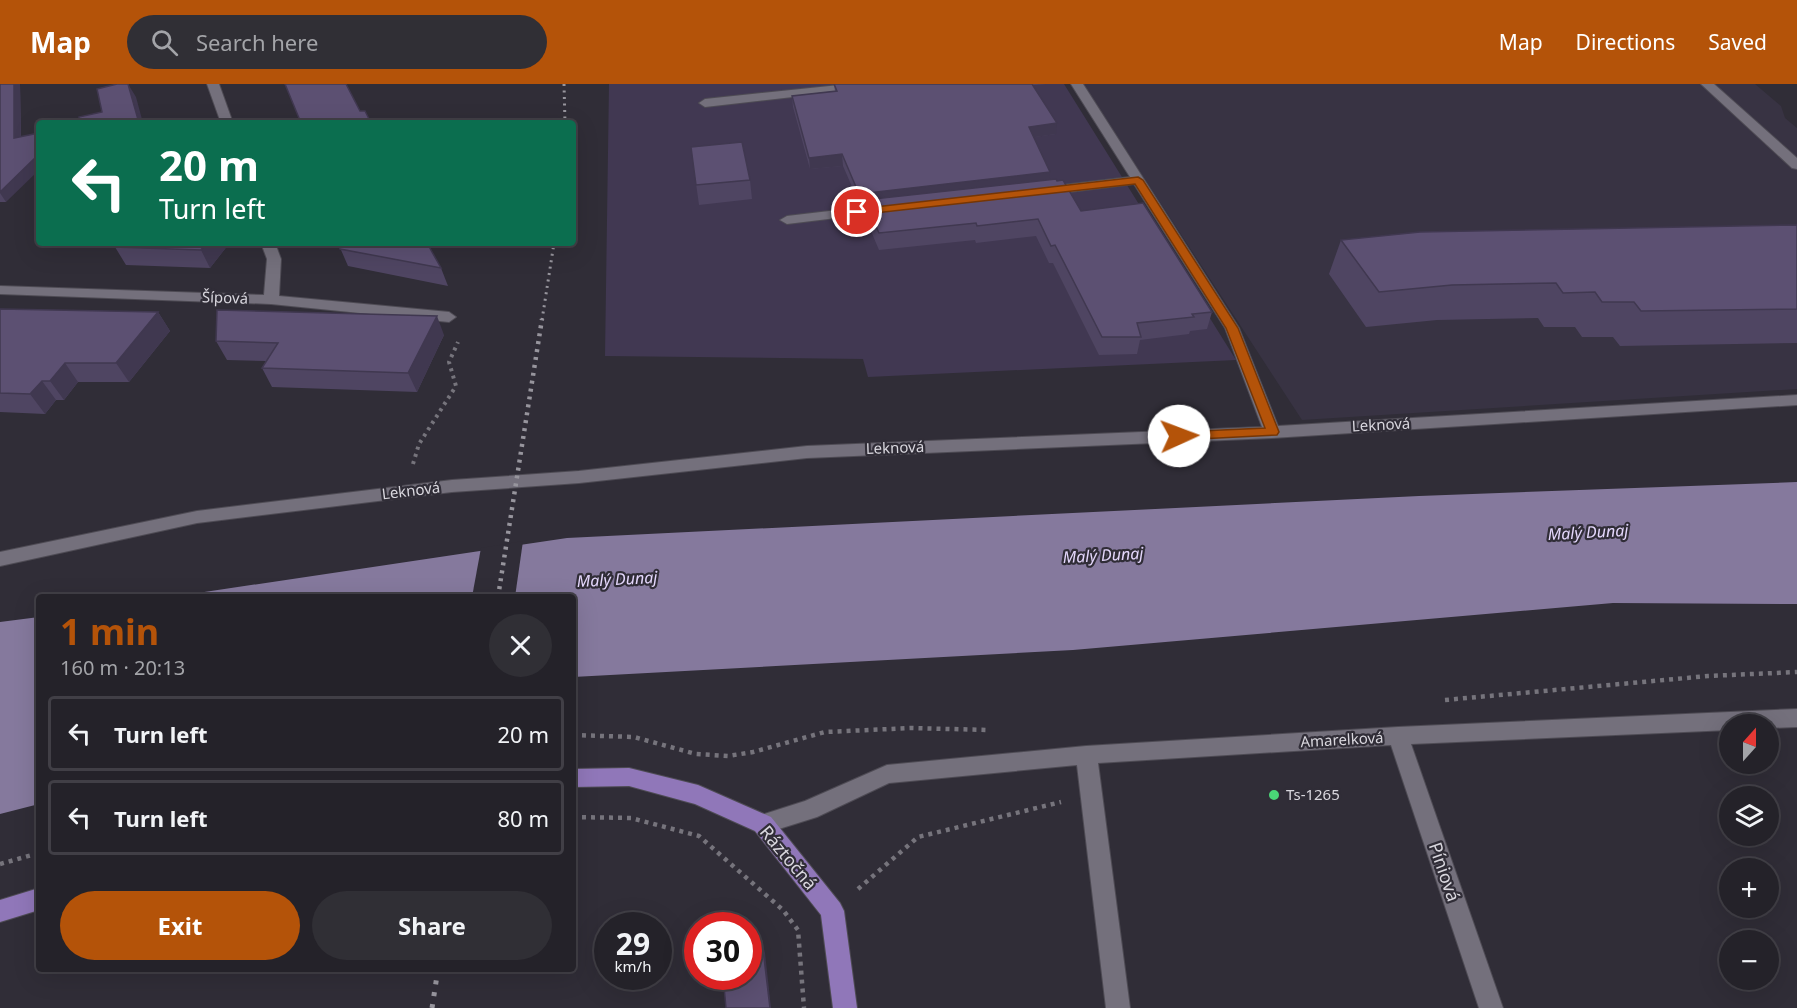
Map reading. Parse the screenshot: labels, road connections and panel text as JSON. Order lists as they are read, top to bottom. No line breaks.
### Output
{"streets":{"main road":["Ráztočná"],"street":["Šípová","Leknová","Amarelková","Píniová"]},"crossings":[["Amarelková","Ráztočná"],["Amarelková","Píniová"]],"water":["Malý Dunaj"],"places":["Ts-1265"],"north":"top","page":{"header":"Map","search":"Search here","nav":["Map","Directions","Saved"],"turn":["20 m","Turn left"],"heading":["1 min","160 m · 20:13"],"list":[{"name":"Turn left","value":"20 m"},{"name":"Turn left","value":"80 m"}],"map_buttons":["+","−"],"buttons":["Exit","Share"],"speed":"29 km/h","limit":"30"}}
